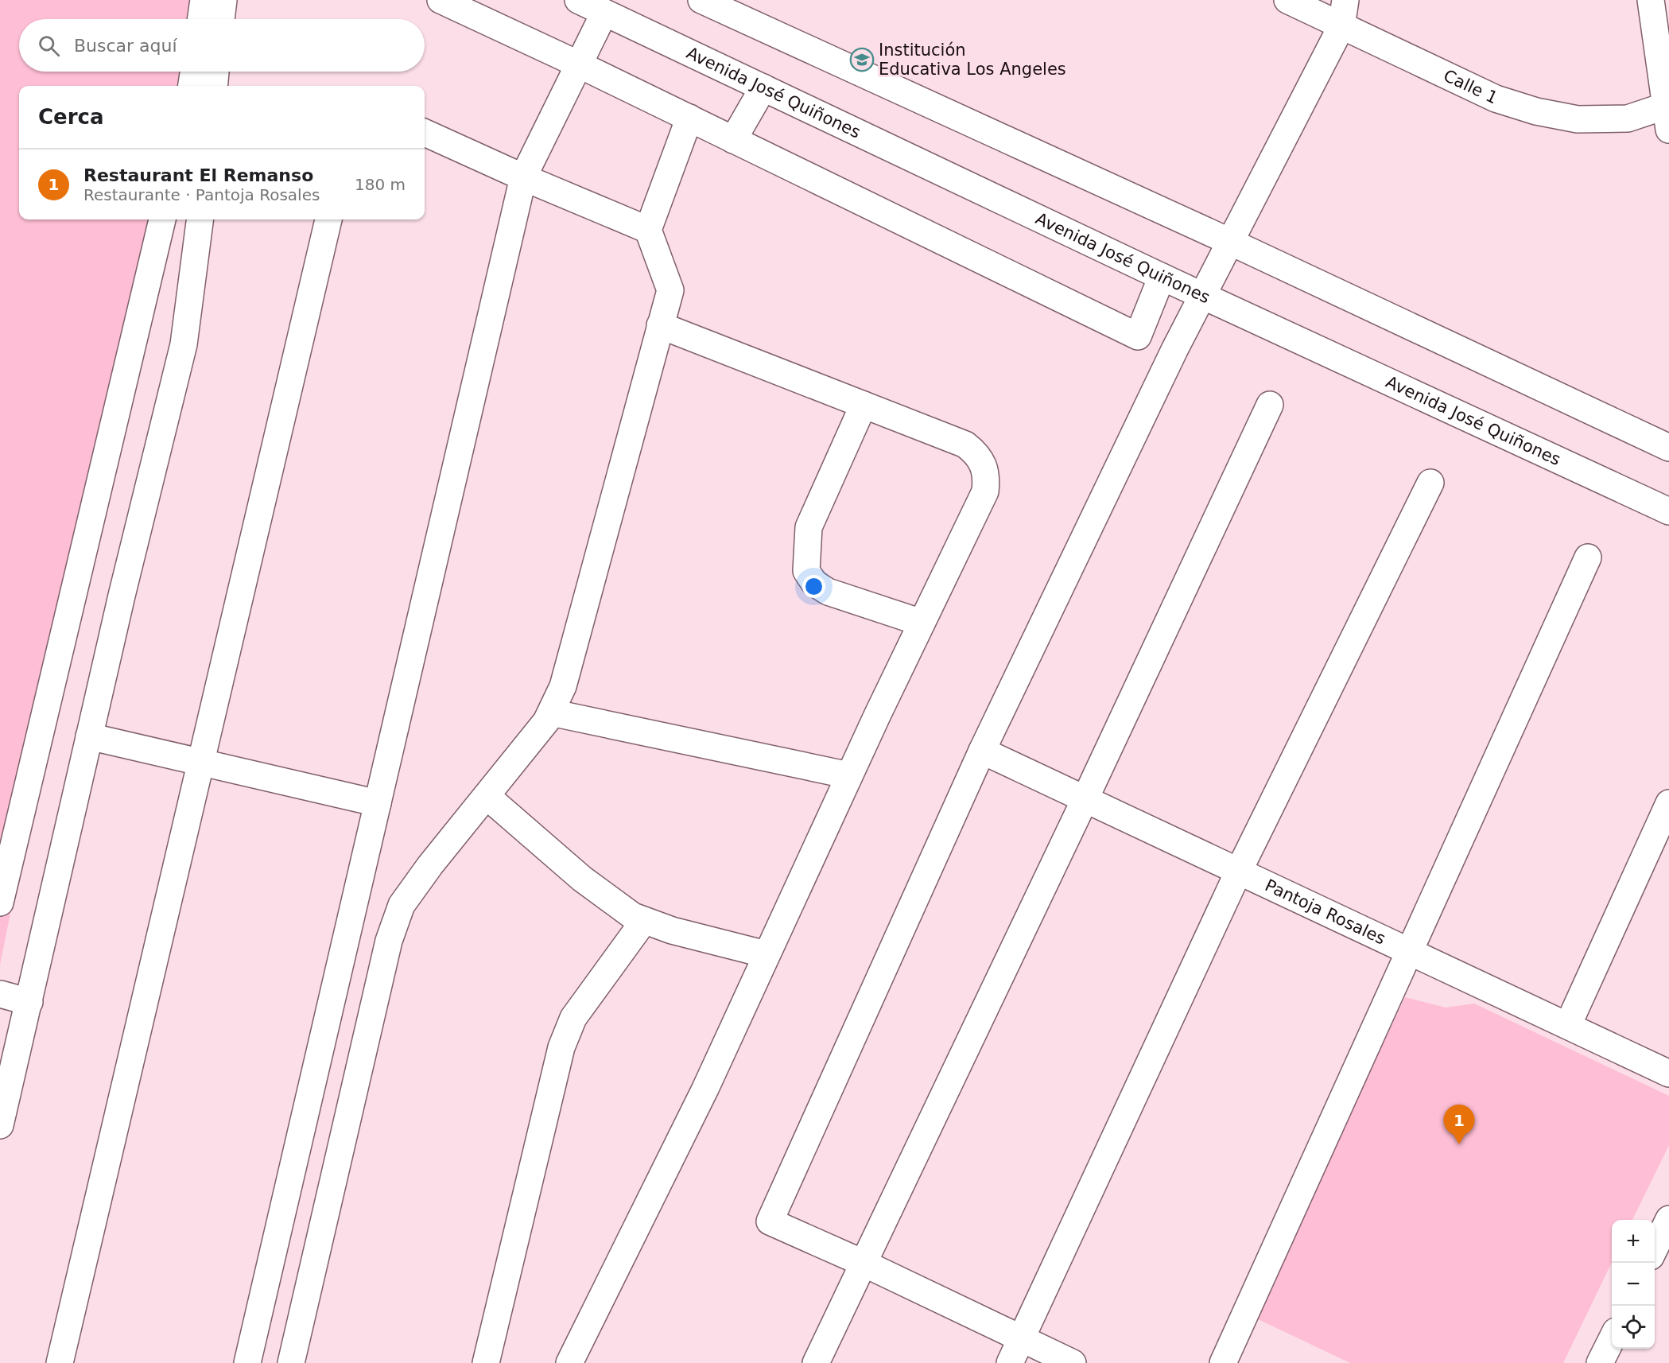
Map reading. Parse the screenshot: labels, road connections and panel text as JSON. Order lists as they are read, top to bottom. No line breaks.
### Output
{"streets":{"street":["Calle 1","Avenida José Quiñones","Pantoja Rosales"]},"places":{"school or university":["Institución Educativa Los Angeles"]},"page":{"search":"Buscar aquí","heading":"Cerca","list":[{"mark":"1","name":"Restaurant El Remanso","note":"Restaurante · Pantoja Rosales","value":"180 m"}],"pins":"1","map_buttons":["+","−"]}}
